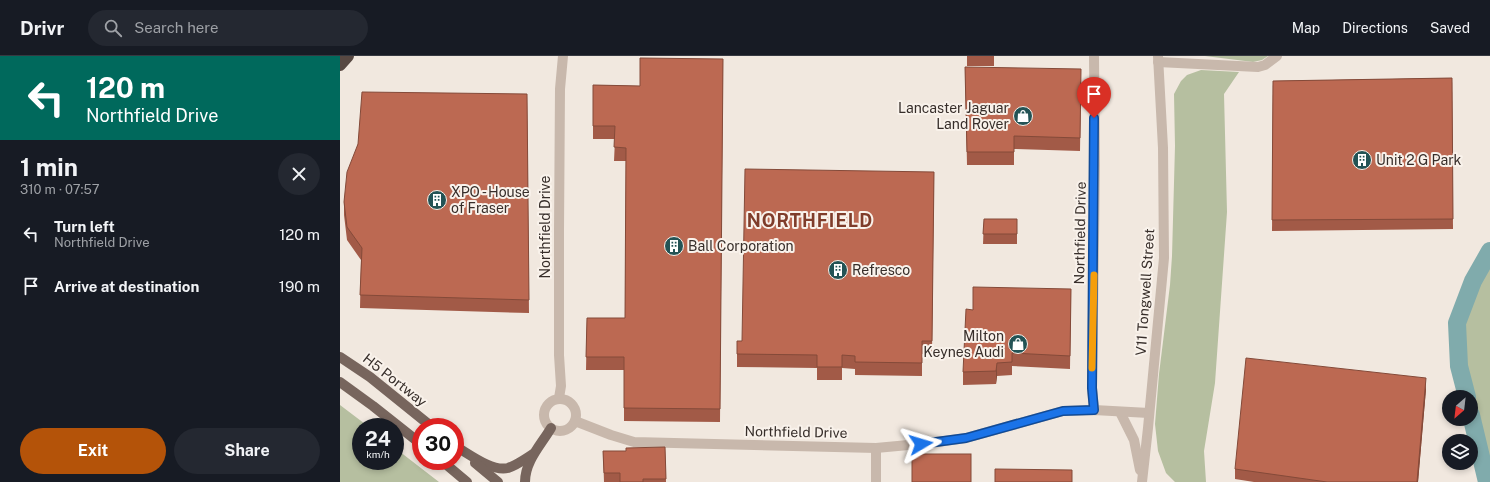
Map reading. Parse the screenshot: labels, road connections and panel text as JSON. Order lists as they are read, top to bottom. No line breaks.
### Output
{"streets":{"main road":["H5 Portway"],"street":["Northfield Drive","V11 Tongwell Street"]},"crossings":[["Northfield Drive","V11 Tongwell Street"]],"districts":["NORTHFIELD"],"places":{"shop":["Lancaster Jaguar Land Rover","Milton Keynes Audi"],"building":["Unit 2 G Park","XPO - House of Fraser","Ball Corporation","Refresco"]},"north":"bottom left","page":{"header":"Drivr","search":"Search here","nav":["Map","Directions","Saved"],"turn":["120 m","Northfield Drive"],"heading":["1 min","310 m · 07:57"],"list":[{"name":"Turn left","note":"Northfield Drive","value":"120 m"},{"name":"Arrive at destination","value":"190 m"}],"speed":"24 km/h","limit":"30","buttons":["Exit","Share"]}}
